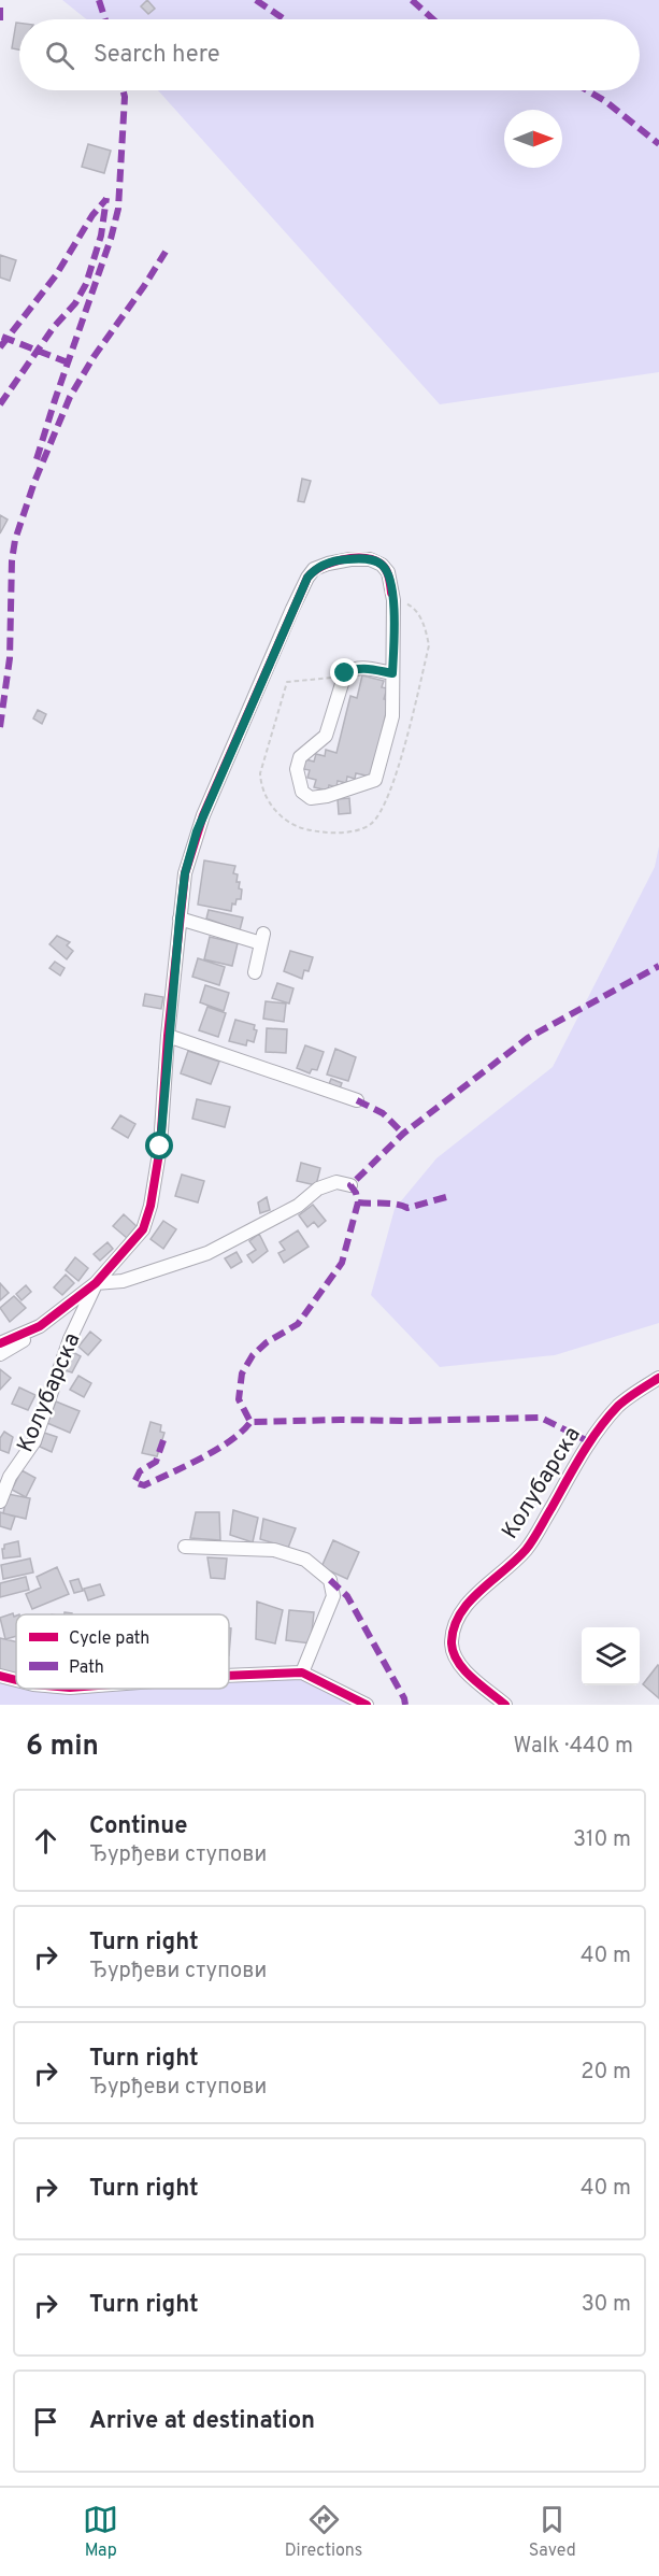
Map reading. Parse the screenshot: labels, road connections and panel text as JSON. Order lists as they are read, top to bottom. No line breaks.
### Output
{"streets":{"street":["Колубарска"]},"legend":["Cycle path","Path"],"north":"right","page":{"search":"Search here","heading":["6 min","Walk · 440 m"],"list":[["Continue","Ђурђеви ступови","310 m"],["Turn right","Ђурђеви ступови","40 m"],["Turn right","Ђурђеви ступови","20 m"],["Turn right","40 m"],["Turn right","30 m"],"Arrive at destination"],"nav":["Map","Directions","Saved"]}}
